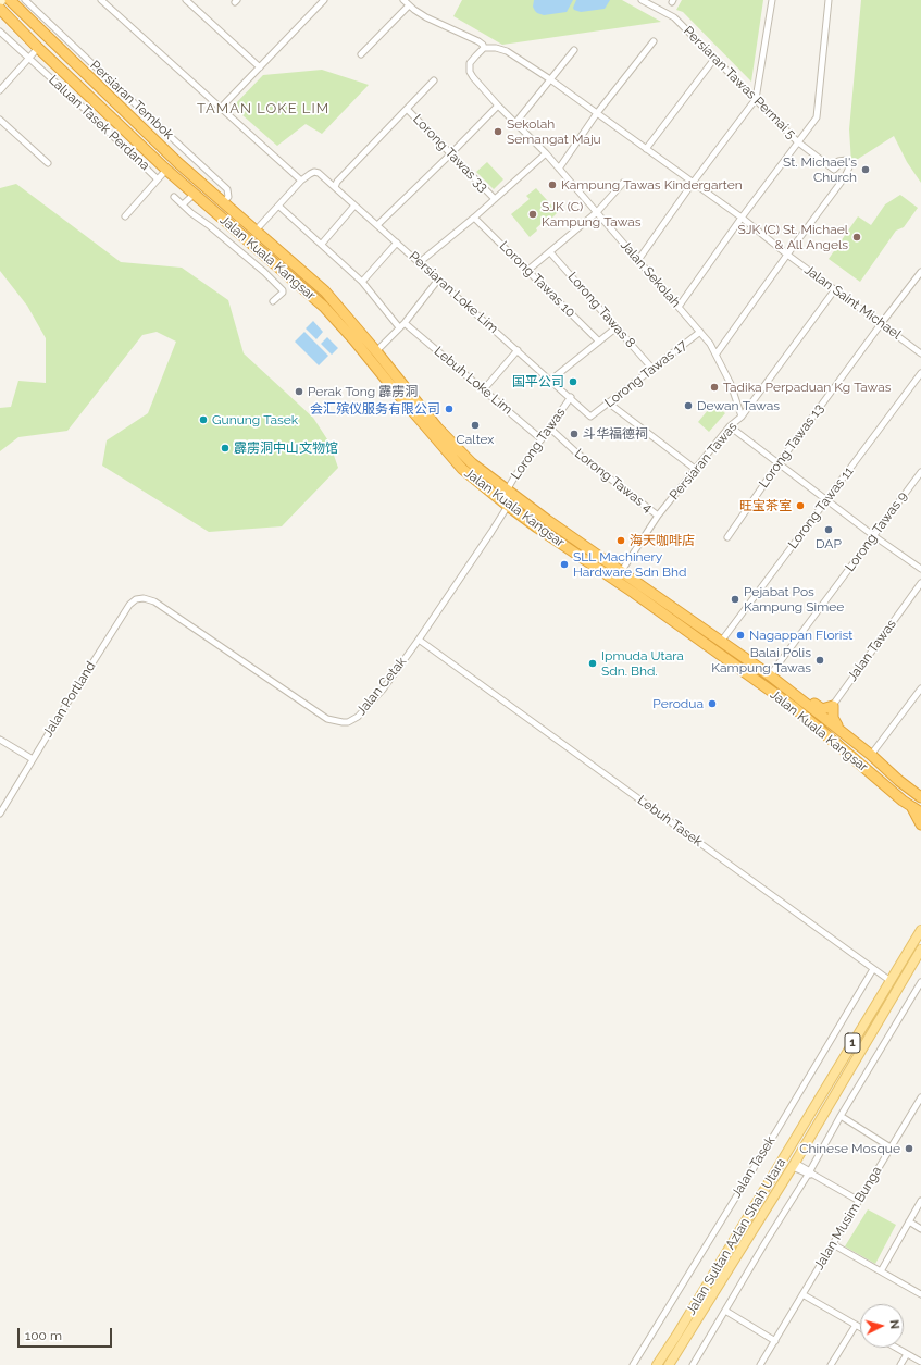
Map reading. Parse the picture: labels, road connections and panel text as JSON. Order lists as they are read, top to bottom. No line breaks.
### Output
{"streets":{"highway":["Jalan Kuala Kangsar"],"main road":["1","Jalan Sultan Azlan Shah Utara"],"street":["Persiaran Tawas Permai 5","Persiaran Tembok","Laluan Tasek Perdana","Lorong Tawas 33","Jalan Sekolah","Lorong Tawas 10","Persiaran Loke Lim","Jalan Saint Michael","Lorong Tawas 8","Lorong Tawas 17","Lebuh Loke Lim","Lorong Tawas","Lorong Tawas 13","Persiaran Tawas","Lorong Tawas 4","Lorong Tawas 11","Lorong Tawas 9","Jalan Tawas","Jalan Cetak","Jalan Portland","Lebuh Tasek","Jalan Tasek","Jalan Musim Bunga"]},"crossings":[["Persiaran Tawas Permai 5","Jalan Saint Michael"],["Persiaran Tembok","Jalan Kuala Kangsar"],["Laluan Tasek Perdana","Jalan Kuala Kangsar"],["Lorong Tawas 33","Persiaran Loke Lim"],["Jalan Kuala Kangsar","Lorong Tawas"],["Jalan Kuala Kangsar","Persiaran Tawas"],["Jalan Kuala Kangsar","Lorong Tawas 11"],["Jalan Kuala Kangsar","Lorong Tawas 9"],["Jalan Kuala Kangsar","Jalan Tawas"],["Jalan Kuala Kangsar","Jalan Cetak"],["Jalan Sekolah","Jalan Saint Michael"],["Jalan Sekolah","Lorong Tawas 17"],["Jalan Sekolah","Persiaran Tawas"],["Persiaran Loke Lim","Lorong Tawas 17"],["Persiaran Loke Lim","Lorong Tawas"],["Jalan Saint Michael","Lorong Tawas 13"],["Jalan Saint Michael","Persiaran Tawas"],["Lorong Tawas 8","Lorong Tawas 17"],["Lebuh Loke Lim","Lorong Tawas"],["Lorong Tawas","Lorong Tawas 4"],["Persiaran Tawas","Lorong Tawas 4"],["Jalan Cetak","Jalan Portland"],["Jalan Cetak","Lebuh Tasek"],["Lebuh Tasek","Jalan Tasek"],["Lebuh Tasek","Jalan Sultan Azlan Shah Utara"]],"districts":["TAMAN LOKE LIM"],"places":["Sekolah Semangat Maju","St. Michael's Church","Kampung Tawas Kindergarten","SJK (C) Kampung Tawas","SJK (C) St. Michael & All Angels","国平公司","Tadika Perpaduan Kg Tawas","Perak Tong 霹雳洞","Dewan Tawas","会汇殡仪服务有限公司","Gunung Tasek","Caltex","斗华福德祠","霹雳洞中山文物馆","旺宝茶室","DAP","海天咖啡店","SLL Machinery Hardware Sdn Bhd","Pejabat Pos Kampung Simee","Nagappan Florist","Balai Polis Kampung Tawas","Ipmuda Utara Sdn. Bhd.","Perodua","Chinese Mosque"],"scale_bar":"100 m","north":"right"}
